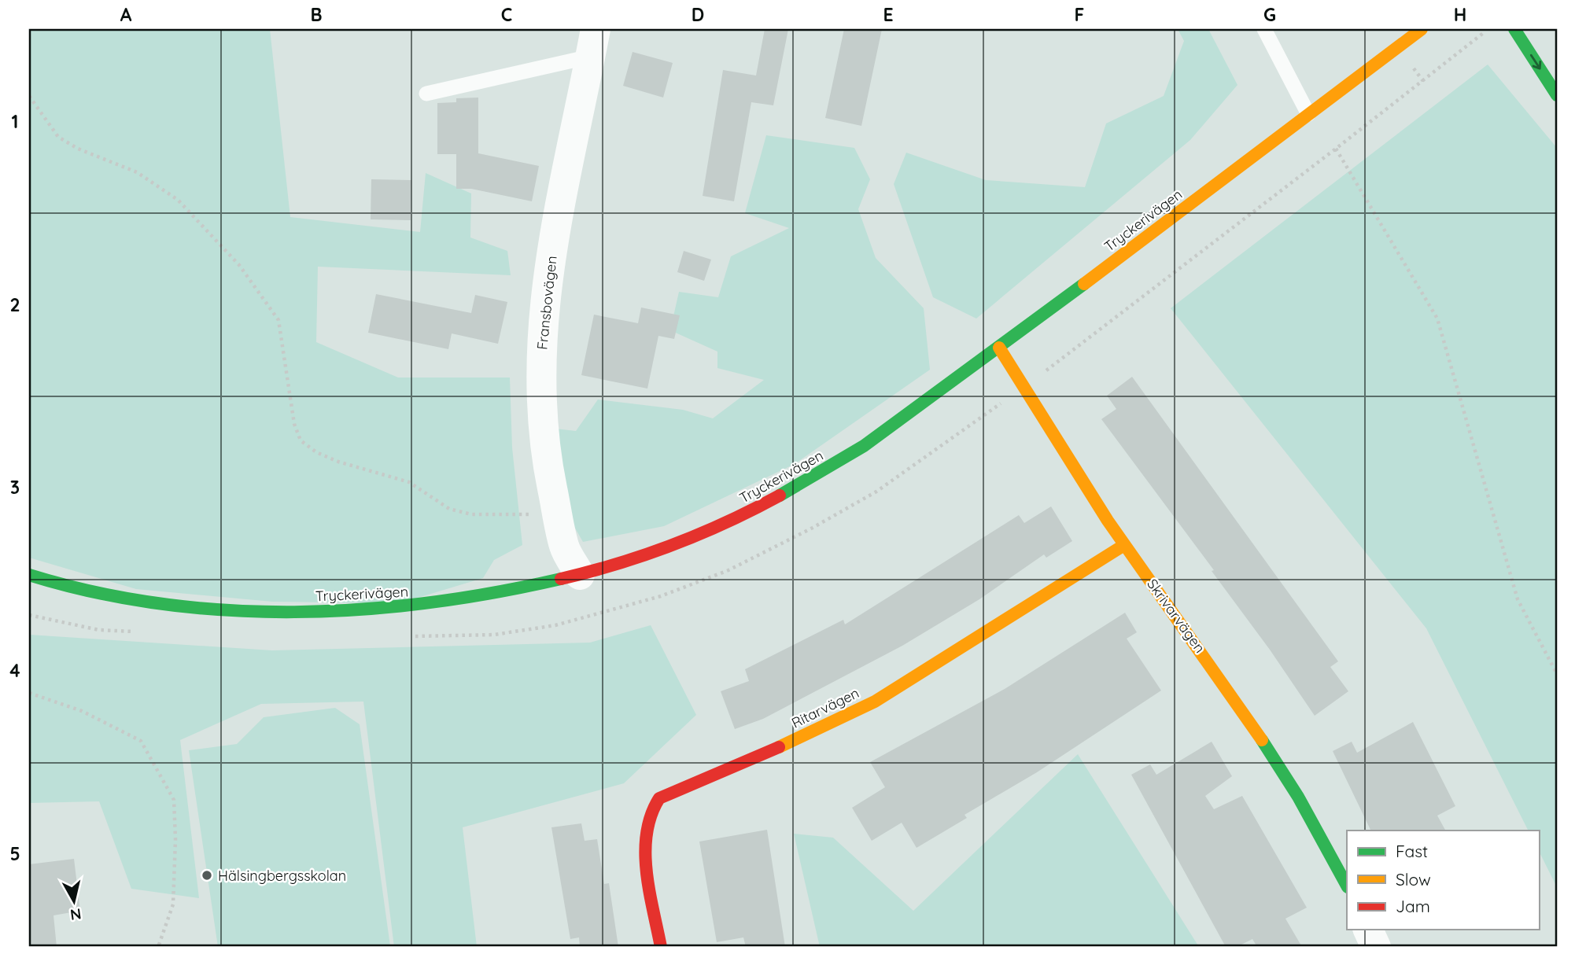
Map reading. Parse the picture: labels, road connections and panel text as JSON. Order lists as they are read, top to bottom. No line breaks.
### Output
{"streets":{"main road":["Tryckerivägen","Skrivarvägen","Ritarvägen"],"street":["Fransbovägen"]},"crossings":[["Tryckerivägen","Fransbovägen"],["Tryckerivägen","Skrivarvägen"],["Skrivarvägen","Ritarvägen"]],"places":["Hälsingbergsskolan"],"legend":["Fast","Slow","Jam"],"north":"bottom","grid":{"columns":["A","B","C","D","E","F","G","H"],"rows":["1","2","3","4","5"]}}
